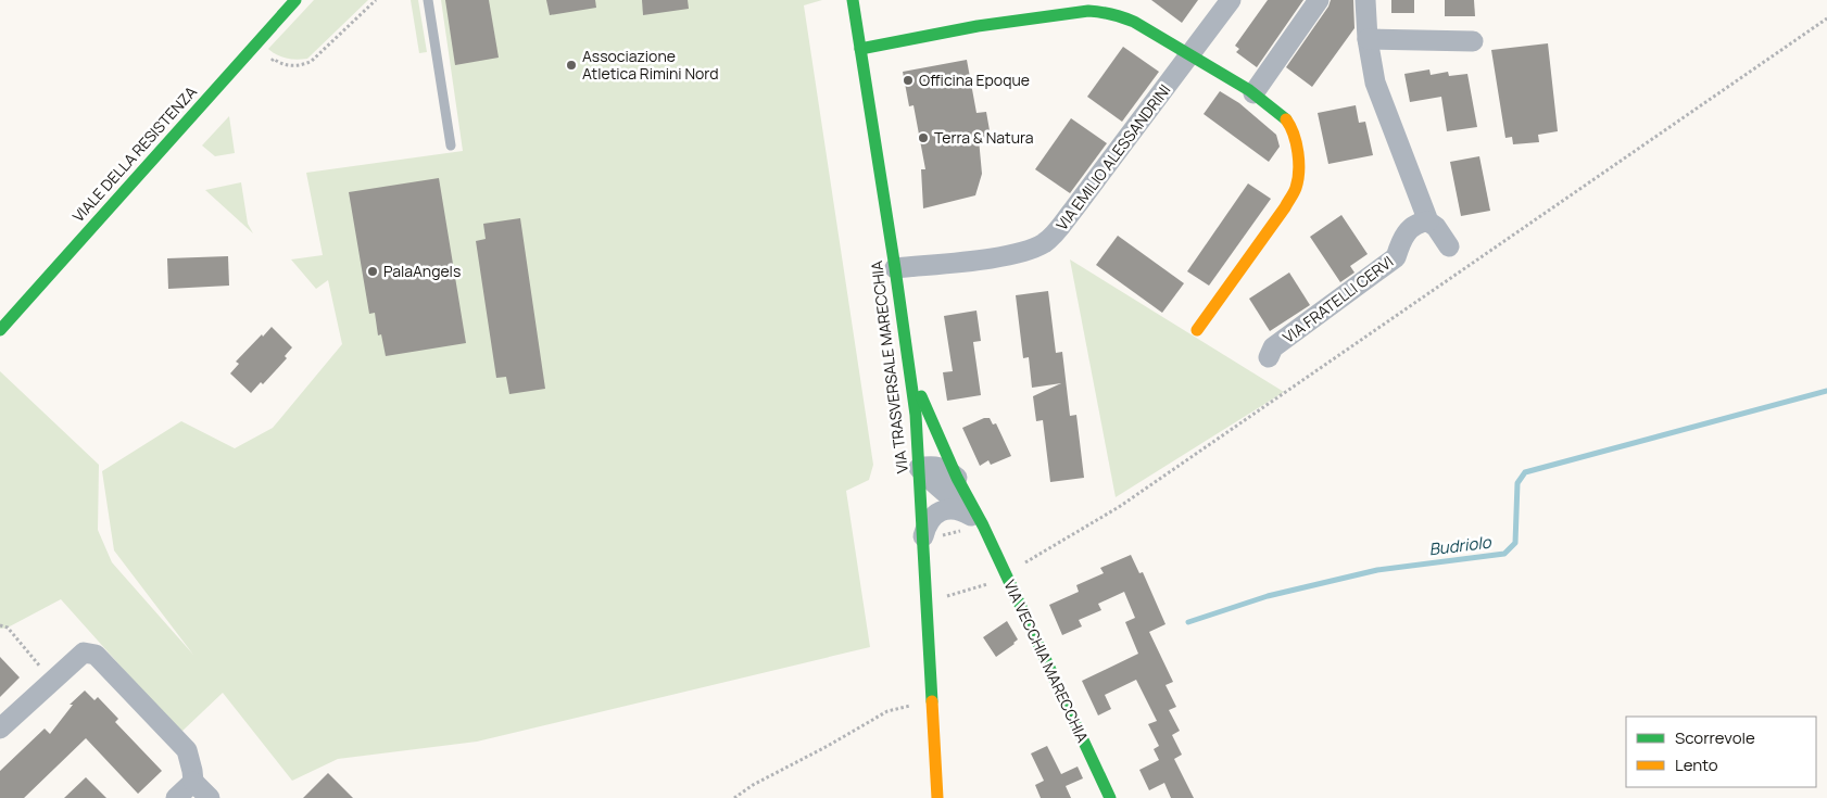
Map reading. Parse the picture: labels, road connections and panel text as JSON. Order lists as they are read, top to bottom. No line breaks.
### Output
{"streets":{"street":["VIALE DELLA RESISTENZA","VIA EMILIO ALESSANDRINI","VIA FRATELLI CERVI","VIA TRASVERSALE MARECCHIA","VIA VECCHIA MARECCHIA"]},"crossings":[["VIA EMILIO ALESSANDRINI","VIA TRASVERSALE MARECCHIA"],["VIA TRASVERSALE MARECCHIA","VIA VECCHIA MARECCHIA"]],"water":["Budriolo"],"places":["Associazione Atletica Rimini Nord","Officina Epoque","Terra & Natura","PalaAngels"],"legend":["Scorrevole","Lento"]}
